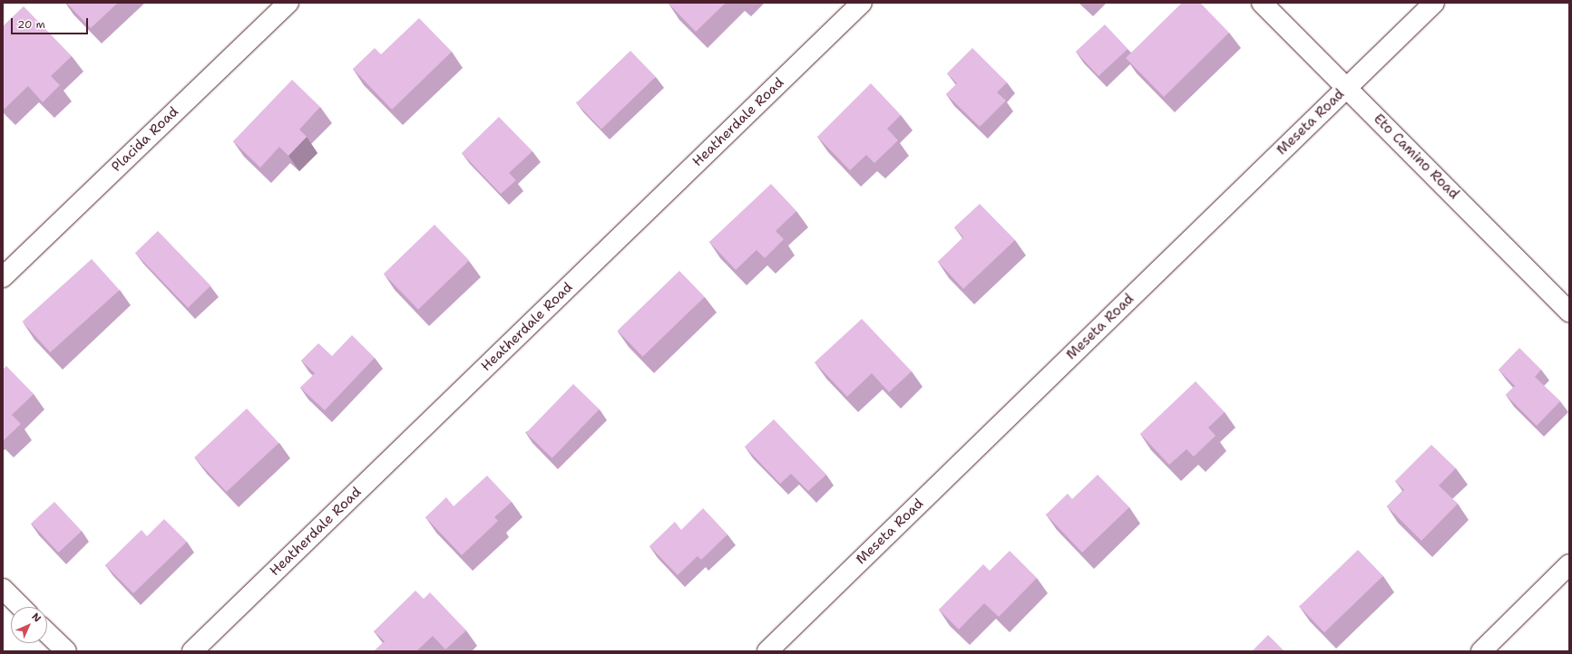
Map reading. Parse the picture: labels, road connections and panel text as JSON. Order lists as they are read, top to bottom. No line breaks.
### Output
{"streets":{"street":["Heatherdale Road","Meseta Road","Placida Road","Eto Camino Road"]},"crossings":[["Meseta Road","Eto Camino Road"]],"scale_bar":"20 m","north":"top right"}
